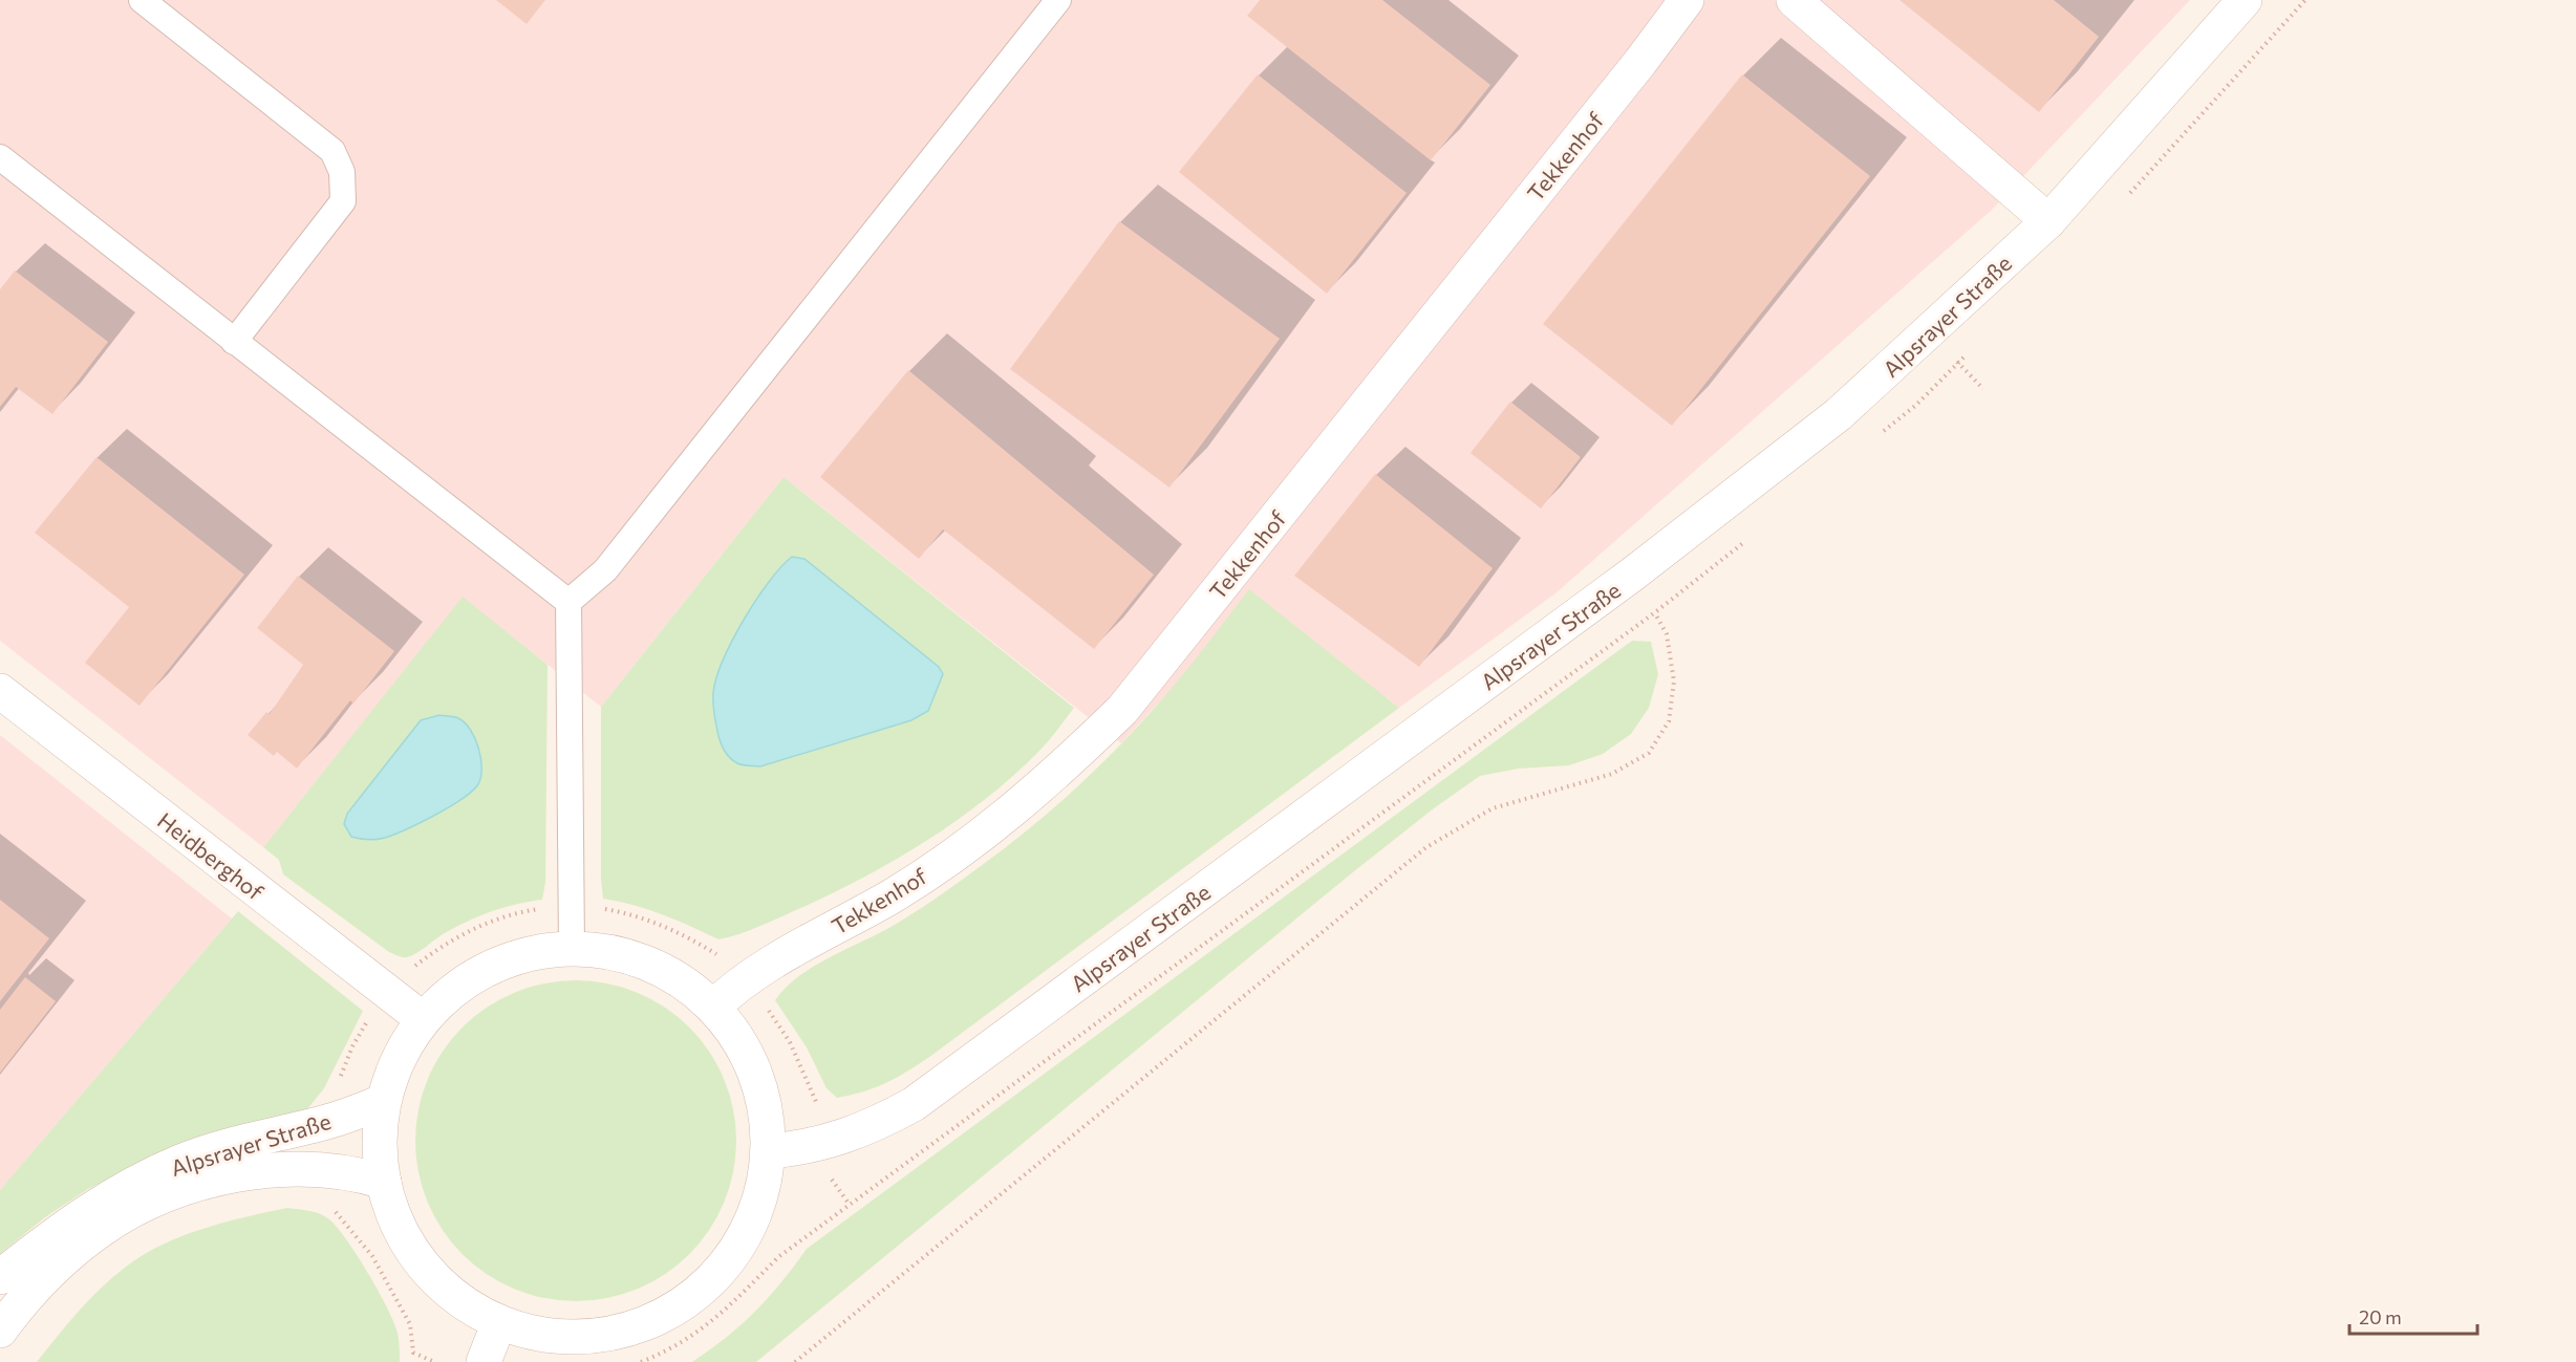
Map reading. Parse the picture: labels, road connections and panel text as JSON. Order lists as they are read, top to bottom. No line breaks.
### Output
{"streets":{"street":["Tekkenhof","Alpsrayer Straße","Heidberghof"]},"scale_bar":"20 m"}
